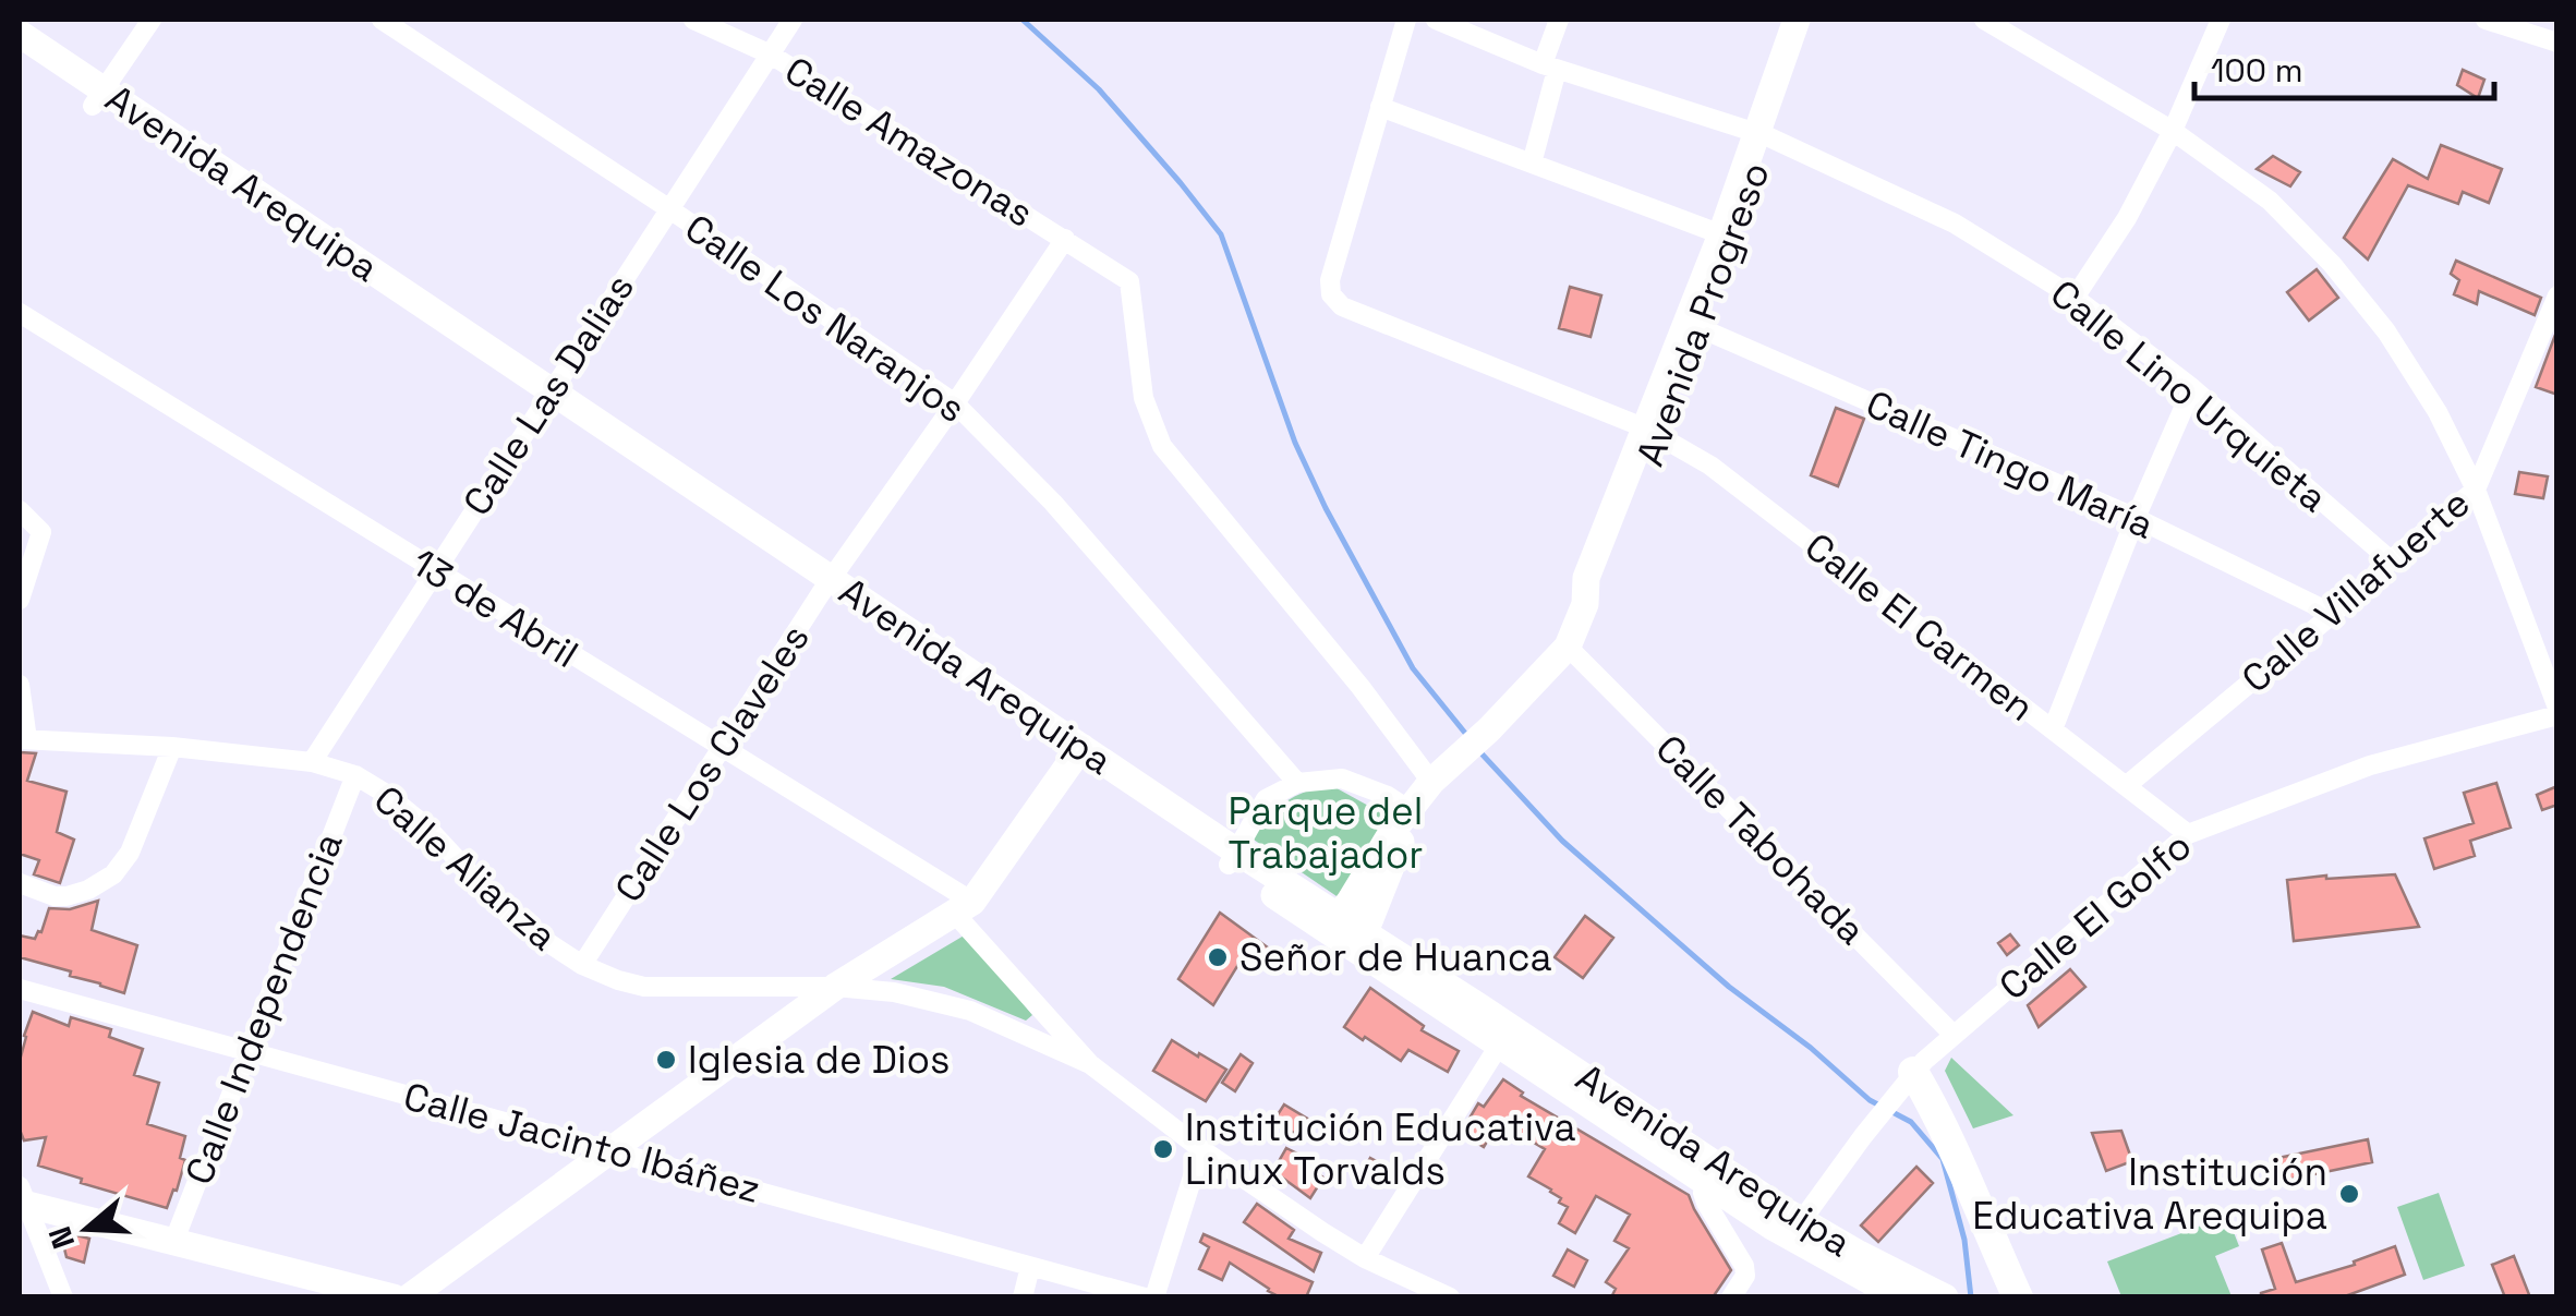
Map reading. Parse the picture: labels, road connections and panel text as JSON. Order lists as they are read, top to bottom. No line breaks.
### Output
{"streets":{"main road":["Avenida Arequipa","Avenida Progreso"],"street":["Calle Amazonas","Calle Los Naranjos","Calle Las Dalias","Calle Lino Urquieta","Calle Tingo María","Calle Villafuerte","13 de Abril","Calle El Carmen","Calle Los Claveles","Calle Tabohada","Calle Alianza","Calle El Golfo","Calle Independencia","Calle Jacinto Ibáñez"]},"crossings":[["Calle Amazonas","Avenida Progreso"],["Calle Amazonas","Calle Las Dalias"],["Calle Amazonas","Calle Los Claveles"],["Avenida Arequipa","Avenida Progreso"],["Avenida Arequipa","Calle Las Dalias"],["Avenida Arequipa","Calle Los Claveles"],["Avenida Arequipa","Calle El Golfo"],["Avenida Progreso","Calle Lino Urquieta"],["Avenida Progreso","Calle Tingo María"],["Avenida Progreso","Calle El Carmen"],["Avenida Progreso","Calle Tabohada"],["Calle Los Naranjos","Calle Las Dalias"],["Calle Los Naranjos","Calle Los Claveles"],["Calle Las Dalias","13 de Abril"],["Calle Las Dalias","Calle Alianza"],["Calle Lino Urquieta","Calle Villafuerte"],["Calle Tingo María","Calle Villafuerte"],["Calle Villafuerte","Calle El Carmen"],["13 de Abril","Calle Los Claveles"],["13 de Abril","Calle Alianza"],["Calle El Carmen","Calle El Golfo"],["Calle Los Claveles","Calle Alianza"],["Calle Tabohada","Calle El Golfo"],["Calle Alianza","Calle Independencia"],["Calle Independencia","Calle Jacinto Ibáñez"]],"parks":["Parque del Trabajador"],"places":["Señor de Huanca","Iglesia de Dios","Institución Educativa Linux Torvalds","Institución Educativa Arequipa"],"scale_bar":"100 m","north":"left"}
